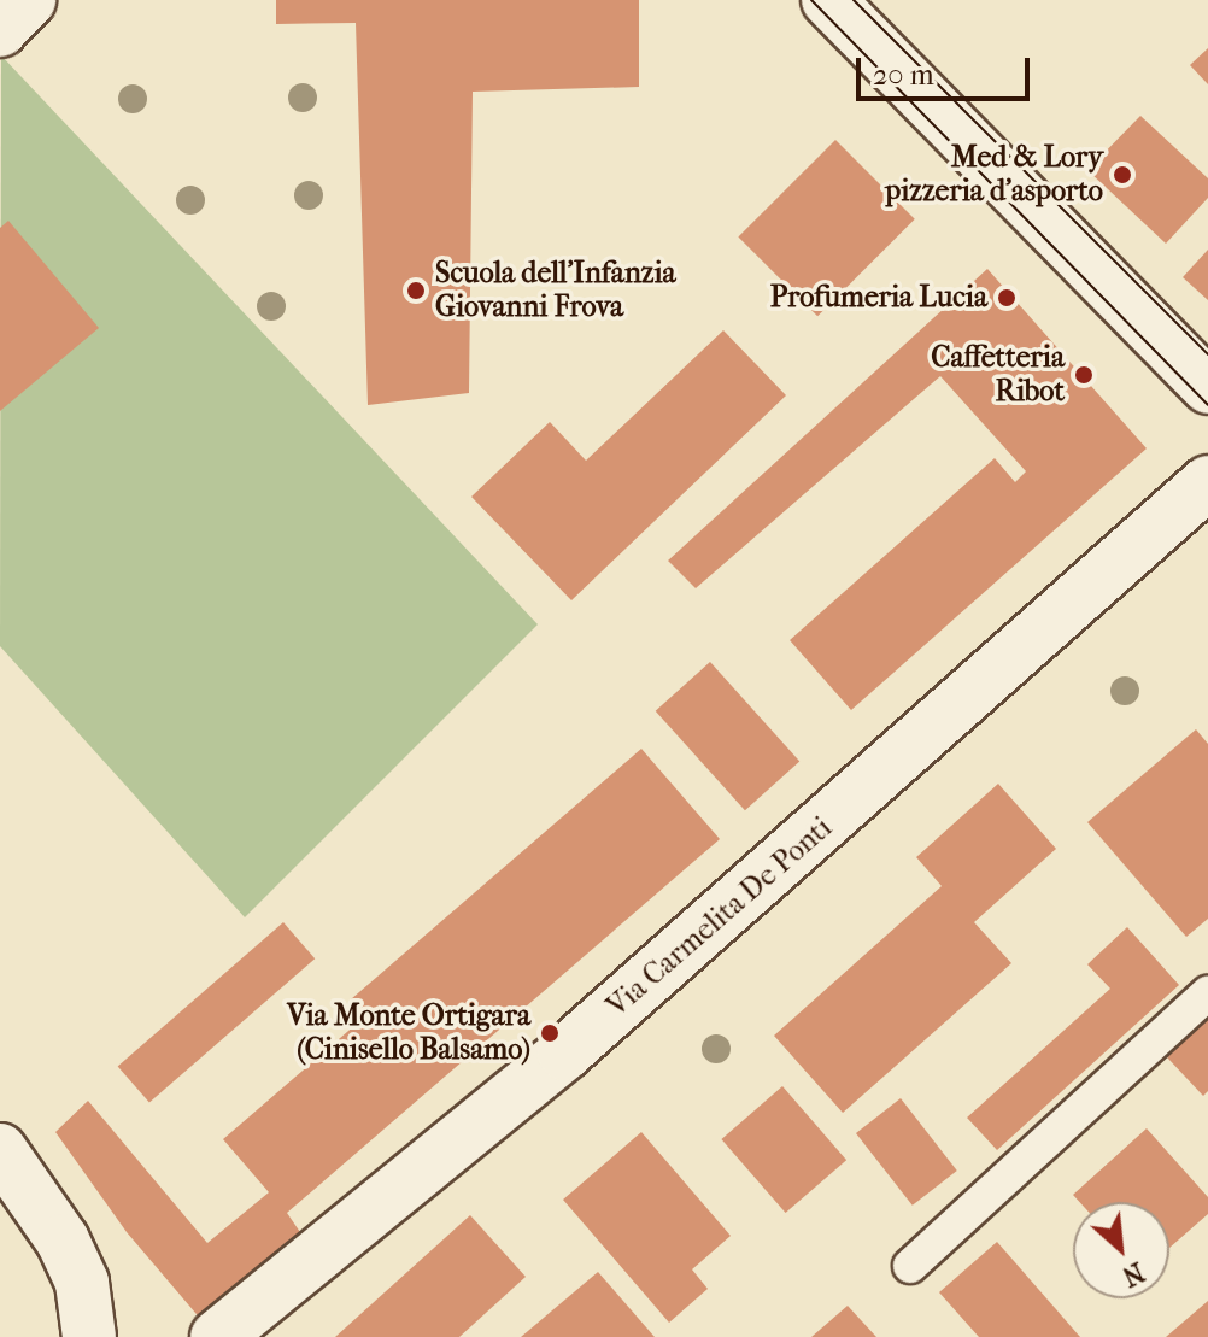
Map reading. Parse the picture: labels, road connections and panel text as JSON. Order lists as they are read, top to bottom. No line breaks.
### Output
{"streets":{"street":["Via Carmelita De Ponti"]},"places":["Med & Lory pizzeria d'asporto","Scuola dell'Infanzia Giovanni Frova","Profumeria Lucia","Caffetteria Ribot","Via Monte Ortigara (Cinisello Balsamo)"],"scale_bar":"20 m","north":"bottom right"}
